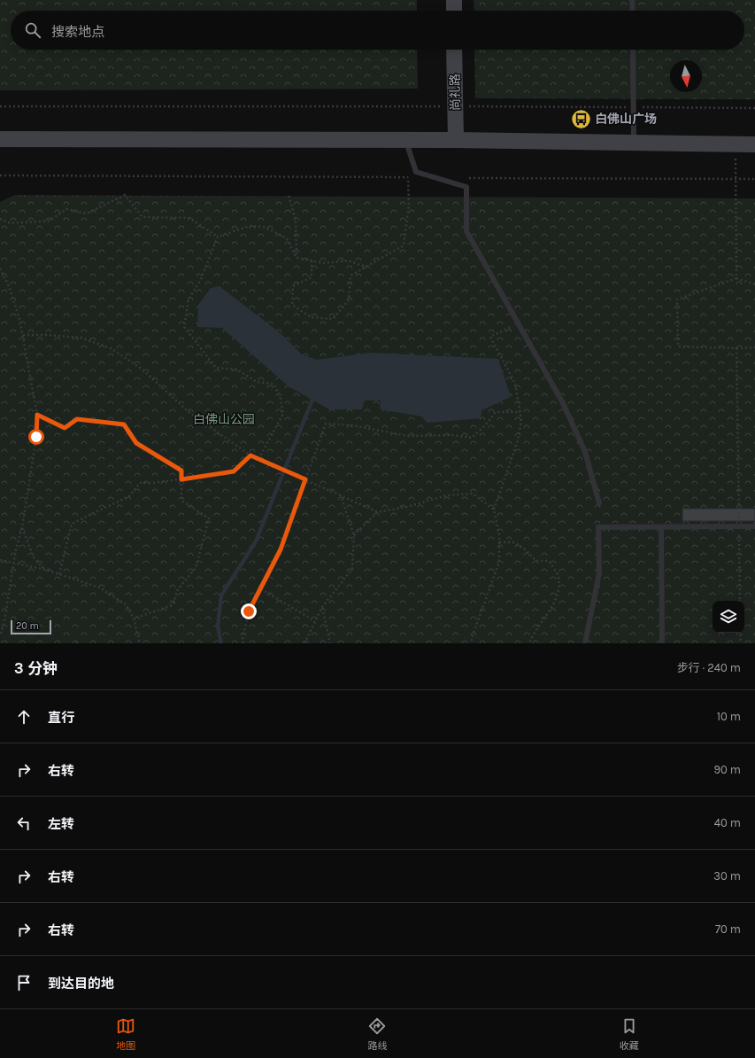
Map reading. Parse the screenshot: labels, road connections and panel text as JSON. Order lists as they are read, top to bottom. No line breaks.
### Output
{"streets":{"main road":["尚礼路"]},"parks":["白佛山公园"],"places":{"bus stop":["白佛山广场"]},"scale_bar":"20 m","north":"bottom","page":{"search":"搜索地点","scale":"20 m","heading":["3 分钟","步行 · 240 m"],"list":[["直行","10 m"],["右转","90 m"],["左转","40 m"],["右转","30 m"],["右转","70 m"],"到达目的地"],"nav":["地图","路线","收藏"]}}
